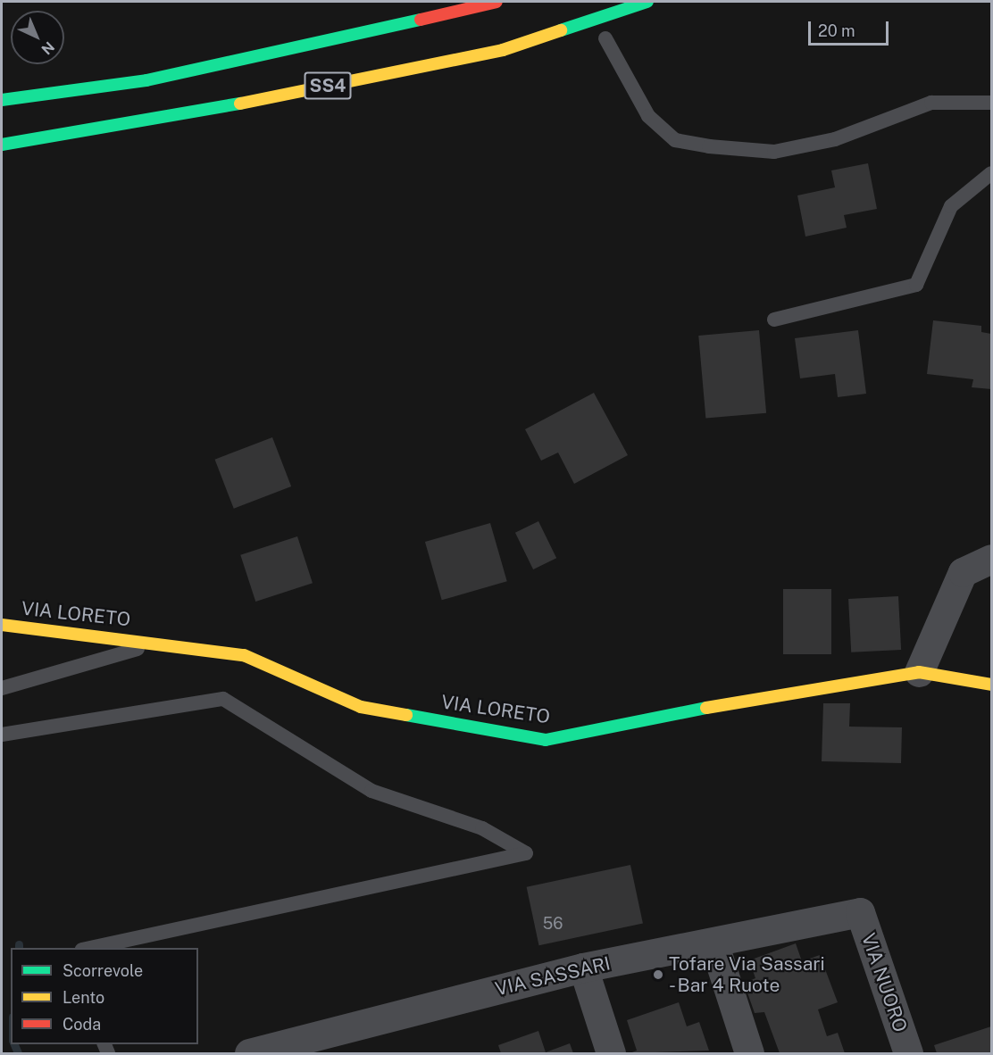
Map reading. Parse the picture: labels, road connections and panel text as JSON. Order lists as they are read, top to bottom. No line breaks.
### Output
{"streets":{"main road":["SS4","VIA LORETO"],"street":["VIA SASSARI","VIA NUORO"]},"crossings":[["VIA SASSARI","VIA NUORO"]],"places":["Tofare Via Sassari - Bar 4 Ruote"],"house_numbers":["56"],"legend":["Scorrevole","Lento","Coda"],"scale_bar":"20 m","north":"bottom right"}
